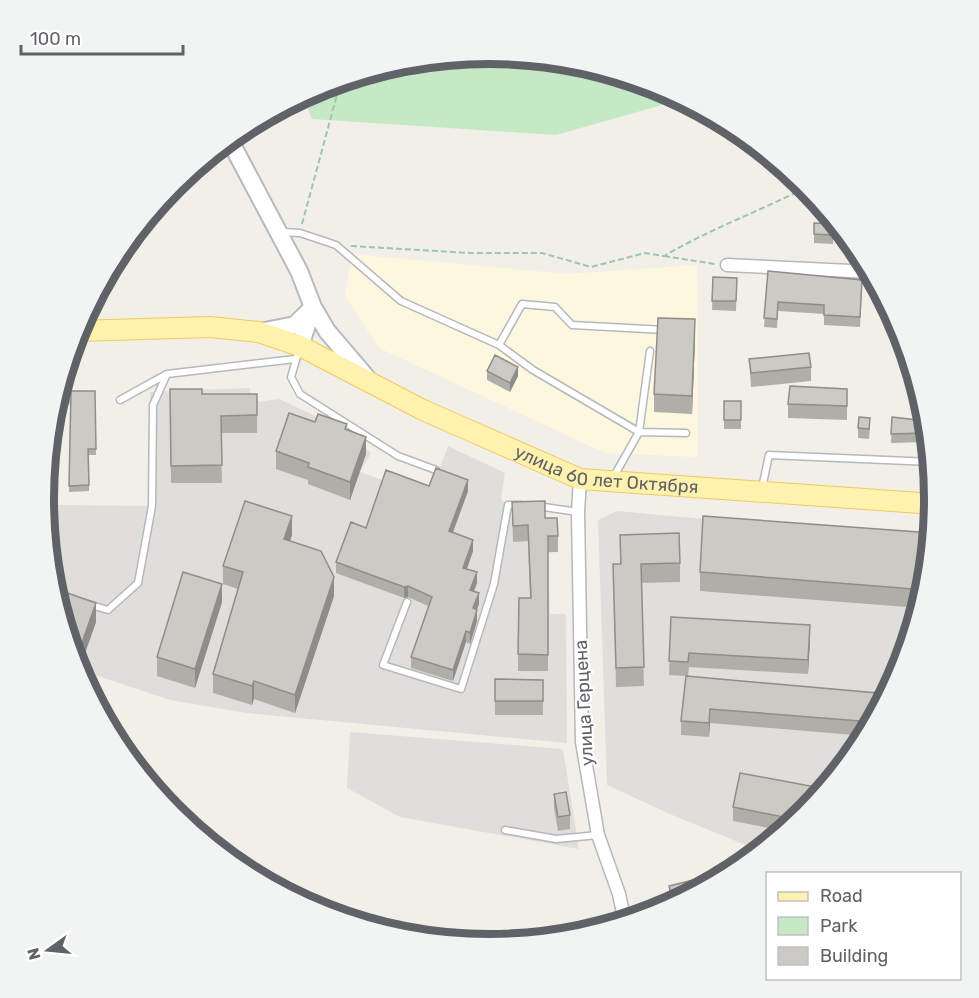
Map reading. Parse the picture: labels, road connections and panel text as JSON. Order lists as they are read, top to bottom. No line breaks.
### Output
{"streets":{"main road":["улица 60 лет Октября"],"street":["улица Герцена"]},"crossings":[["улица 60 лет Октября","улица Герцена"]],"legend":["Road","Park","Building"],"scale_bar":"100 m","north":"left"}
